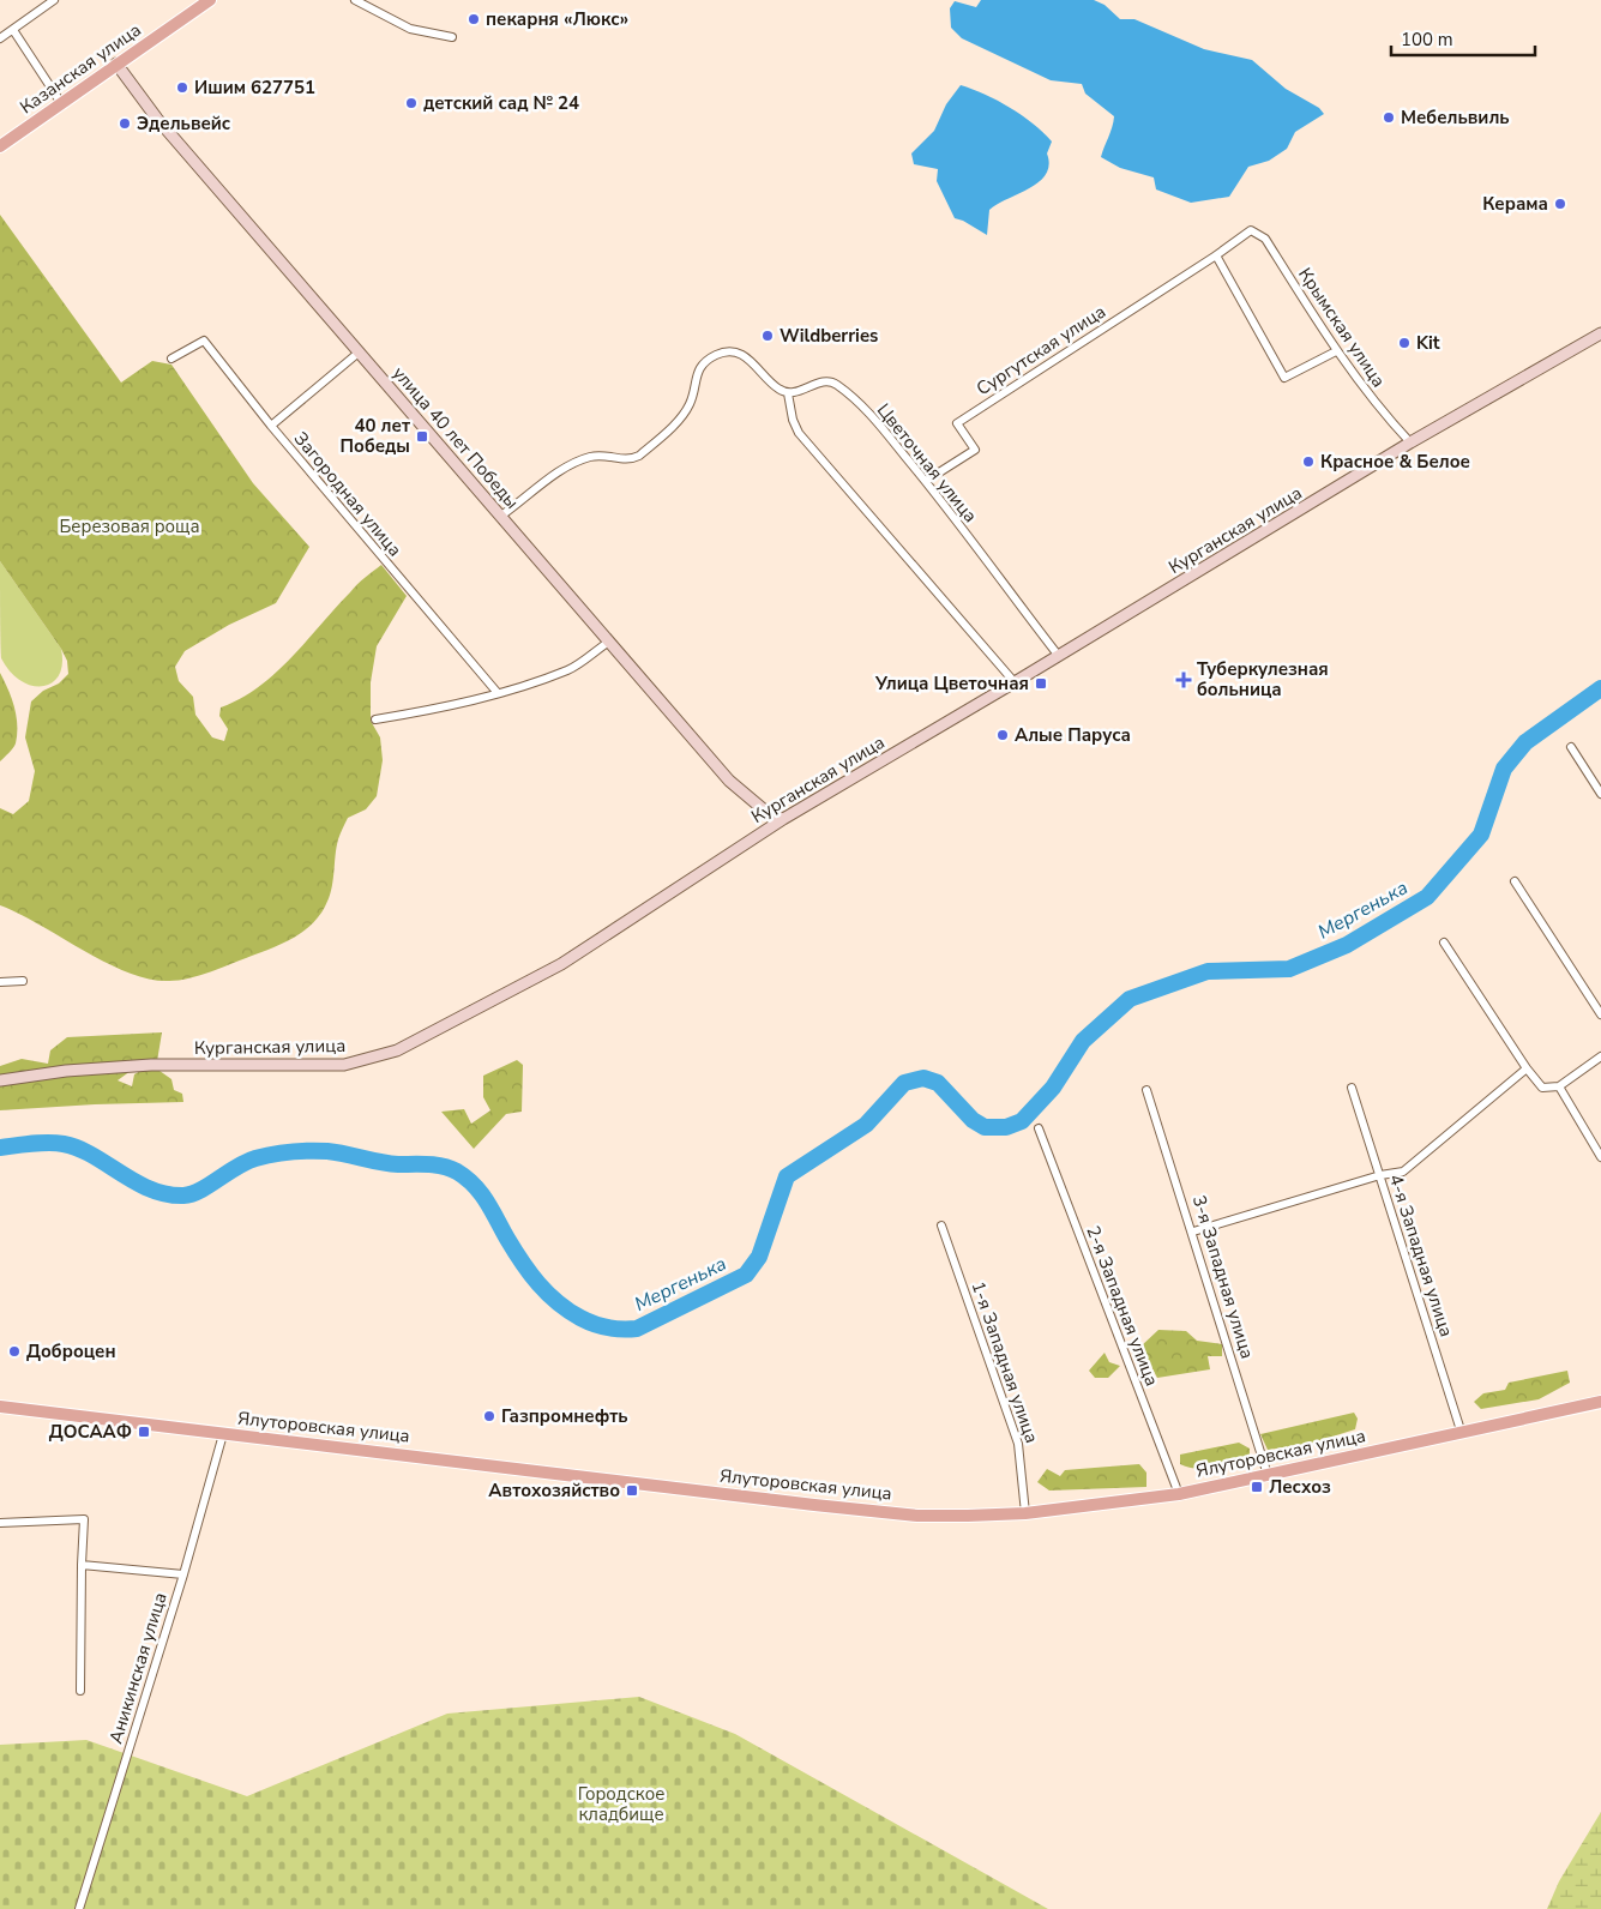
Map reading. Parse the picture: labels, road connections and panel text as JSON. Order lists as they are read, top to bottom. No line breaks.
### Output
{"streets":{"main road":["Казанская улица","улица 40 лет Победы","Курганская улица","Ялуторовская улица"],"street":["Крымская улица","Сургутская улица","Цветочная улица","Загородная улица","4-я Западная улица","3-я Западная улица","2-я Западная улица","1-я Западная улица","Аникинская улица"]},"crossings":[["Казанская улица","улица 40 лет Победы"],["Крымская улица","Сургутская улица"],["Крымская улица","Курганская улица"],["Сургутская улица","Цветочная улица"],["улица 40 лет Победы","Курганская улица"],["Цветочная улица","Курганская улица"],["4-я Западная улица","Ялуторовская улица"],["3-я Западная улица","Ялуторовская улица"],["2-я Западная улица","Ялуторовская улица"],["1-я Западная улица","Ялуторовская улица"],["Ялуторовская улица","Аникинская улица"]],"water":["Мергенька"],"parks":["Березовая роща","Городское кладбище"],"places":{"other":["пекарня «Люкс»","Ишим 627751","детский сад № 24","Мебельвиль","Эдельвейс","Керама","Wildberries","Kit","Красное & Белое","Алые Паруса","Доброцен","Газпромнефть"],"transit":["40 лет Победы","Улица Цветочная","ДОСААФ","Лесхоз","Автохозяйство"],"health":["Туберкулезная больница"]},"scale_bar":"100 m"}
